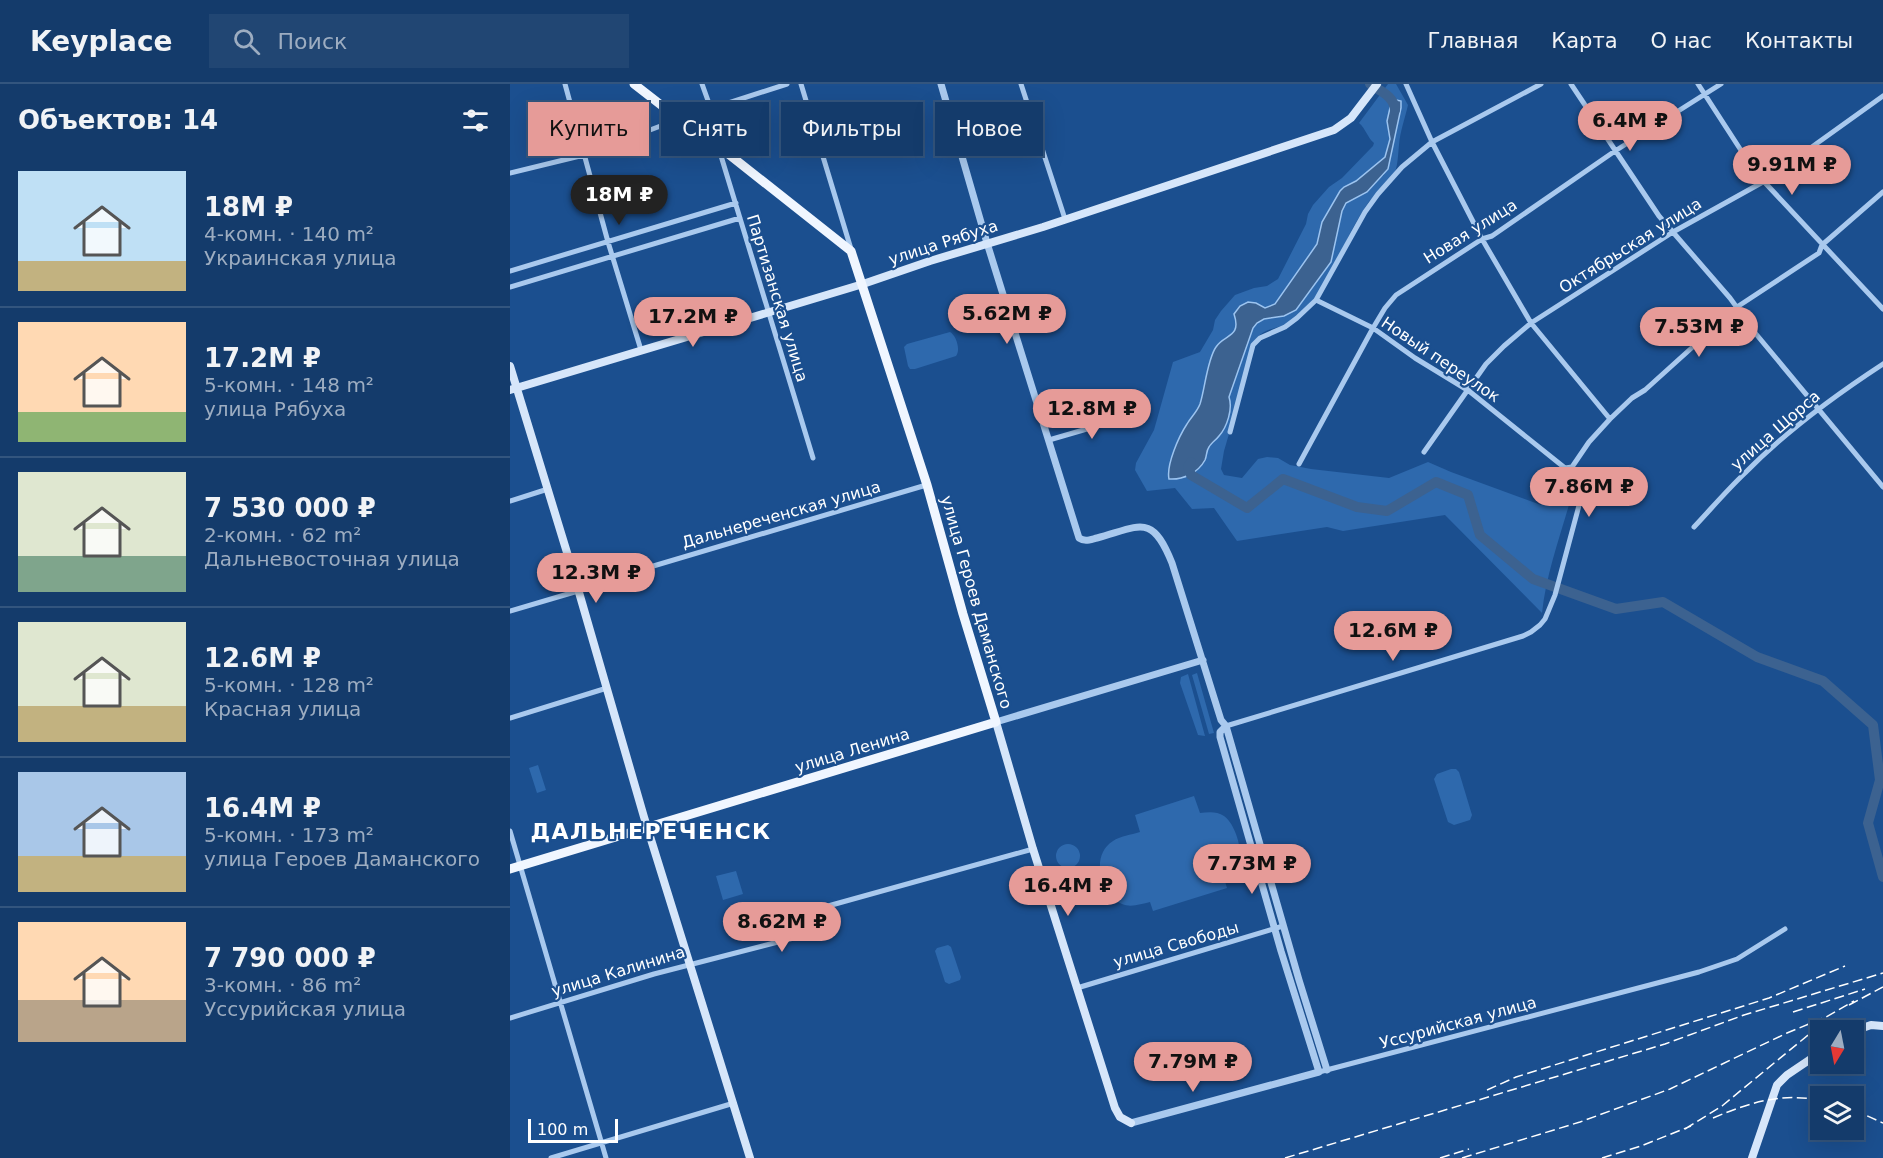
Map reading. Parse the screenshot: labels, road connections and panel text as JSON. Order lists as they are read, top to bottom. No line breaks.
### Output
{"streets":{"main road":["улица Рябуха","улица Героев Даманского","улица Ленина"],"street":["Новая улица","Октябрьская улица","Партизанская улица","Новый переулок","улица Щорса","Дальнереченская улица","улица Свободы","улица Калинина","Уссурийская улица"]},"crossings":[["Новая улица","Новый переулок"],["улица Рябуха","Партизанская улица"],["улица Рябуха","улица Героев Даманского"],["Октябрьская улица","Новый переулок"],["улица Героев Даманского","улица Ленина"],["улица Героев Даманского","улица Свободы"],["улица Героев Даманского","улица Калинина"],["улица Героев Даманского","Уссурийская улица"]],"districts":["ДАЛЬНЕРЕЧЕНСК"],"scale_bar":"100 m","north":"bottom","page":{"header":"Keyplace","search":"Поиск","nav":["Главная","Карта","О нас","Контакты"],"heading":"Объектов: 14","price":["6.4M ₽","9.91M ₽","18M ₽","5.62M ₽","17.2M ₽","7.53M ₽","12.8M ₽","7.86M ₽","12.3M ₽","12.6M ₽","7.73M ₽","16.4M ₽","8.62M ₽","7.79M ₽"],"chip":["Купить","Снять","Фильтры","Новое"],"list":[{"name":"18M ₽","note":"4-комн. · 140 m² · Украинская улица"},{"name":"17.2M ₽","note":"5-комн. · 148 m² · улица Рябуха"},{"name":"7 530 000 ₽","note":"2-комн. · 62 m² · Дальневосточная улица"},{"name":"12.6M ₽","note":"5-комн. · 128 m² · Красная улица"},{"name":"16.4M ₽","note":"5-комн. · 173 m² · улица Героев Даманского"},{"name":"7 790 000 ₽","note":"3-комн. · 86 m² · Уссурийская улица"}],"scale":"100 m"}}
